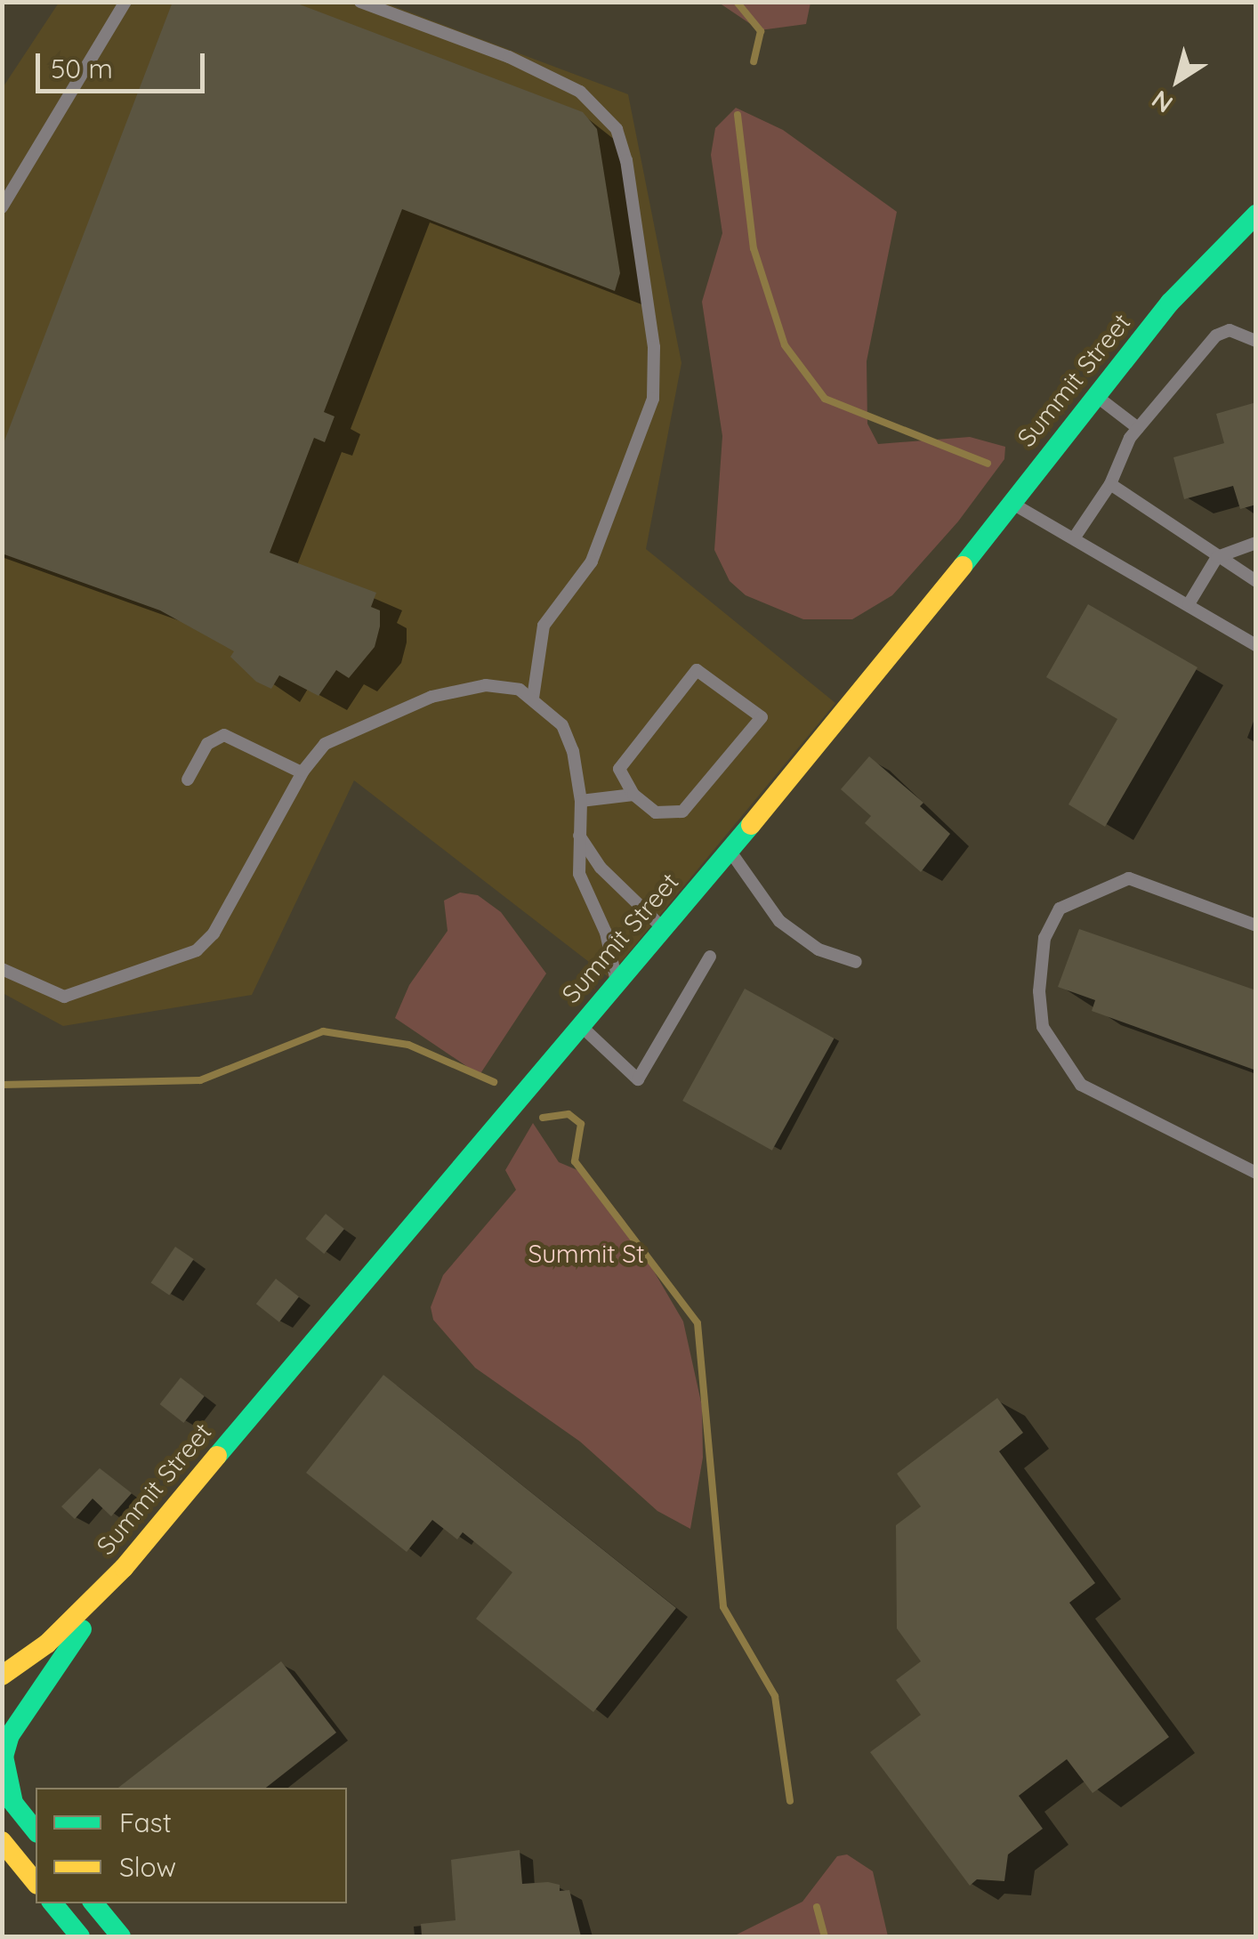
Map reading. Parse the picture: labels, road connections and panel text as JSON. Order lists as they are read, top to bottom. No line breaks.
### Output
{"streets":{"main road":["Summit Street"]},"parks":["Summit St"],"legend":["Fast","Slow"],"scale_bar":"50 m","north":"bottom left"}
